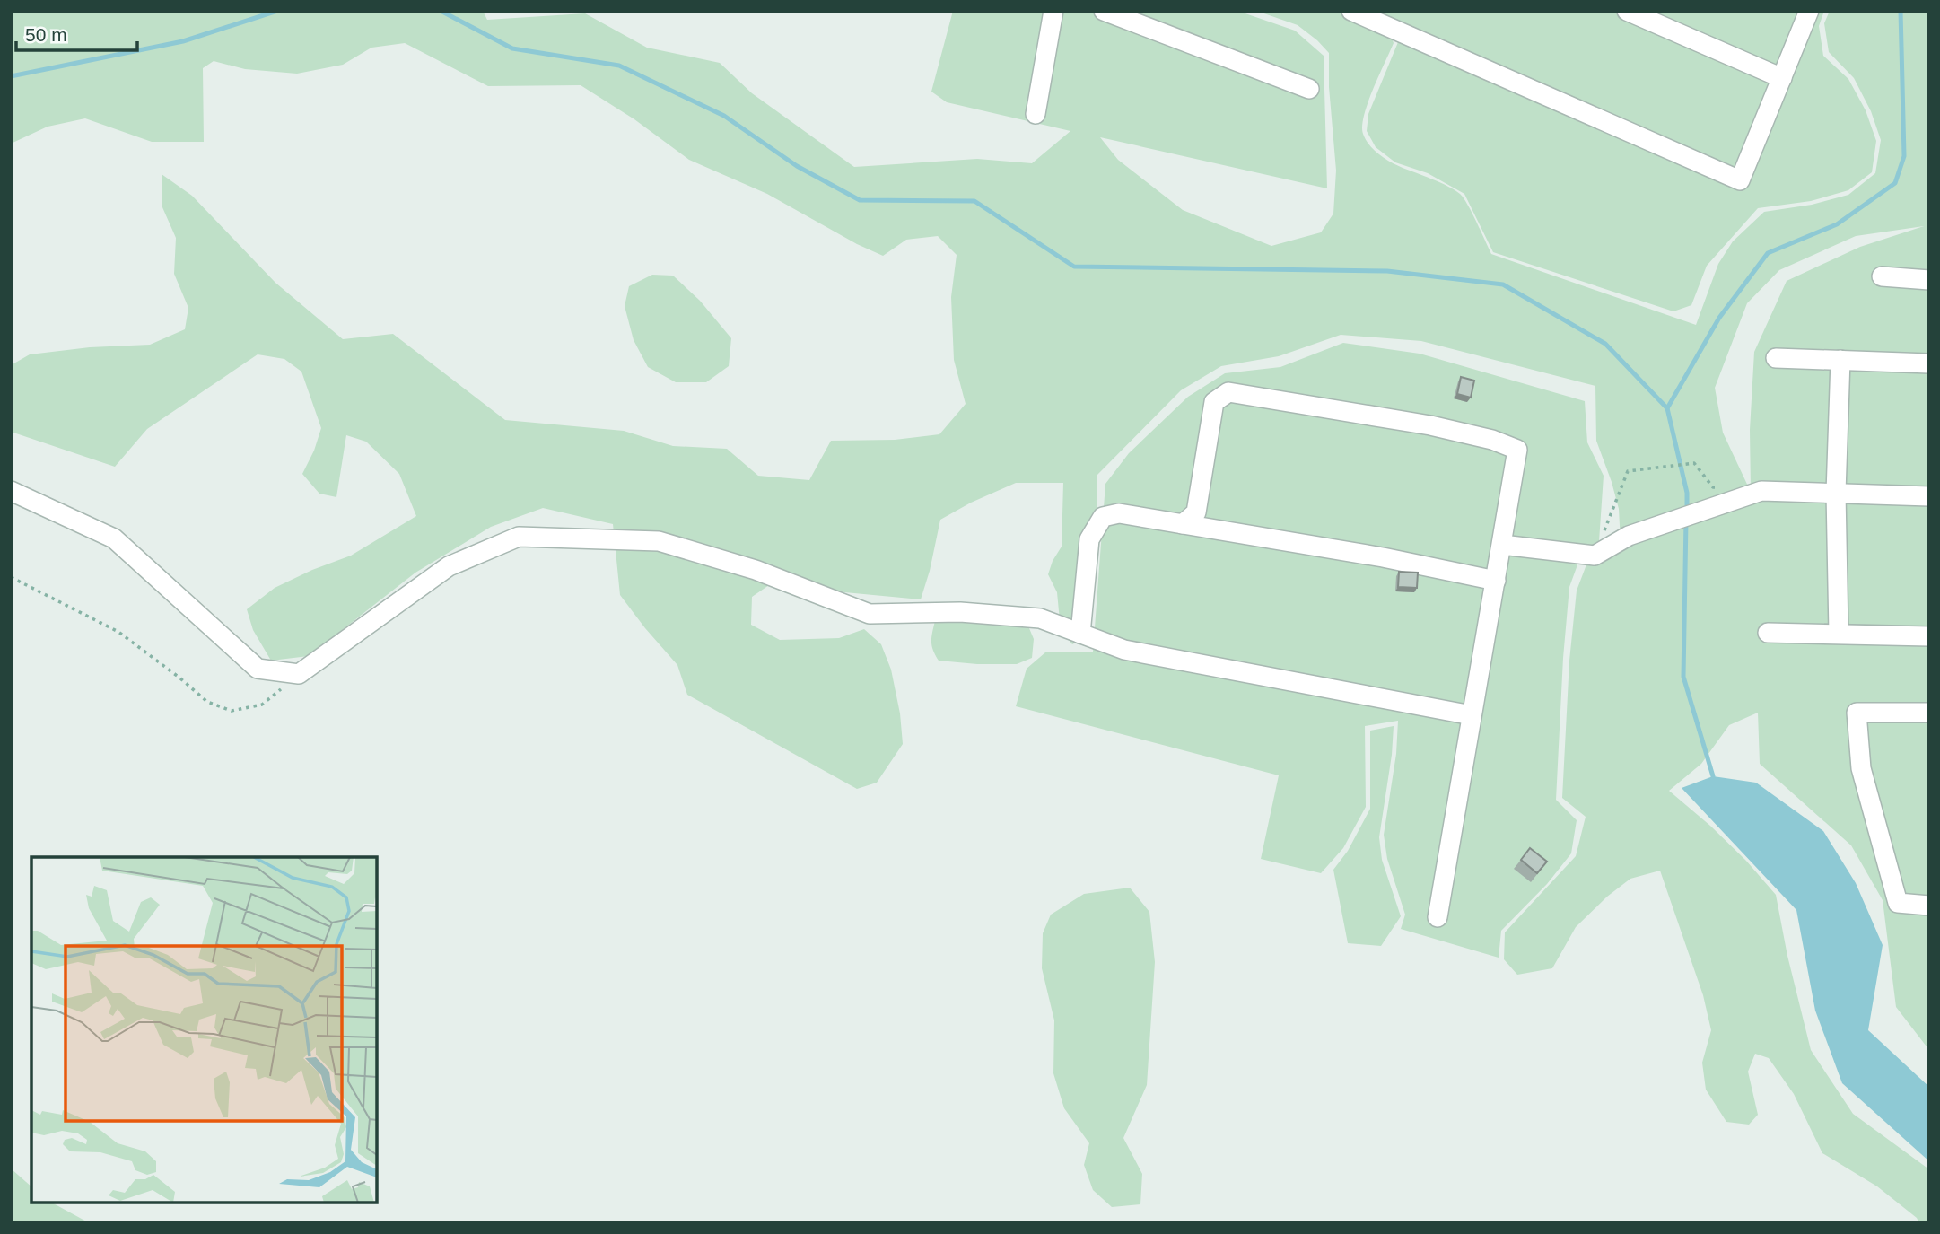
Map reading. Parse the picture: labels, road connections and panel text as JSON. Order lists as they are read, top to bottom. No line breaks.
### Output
{"scale_bar":"50 m"}
